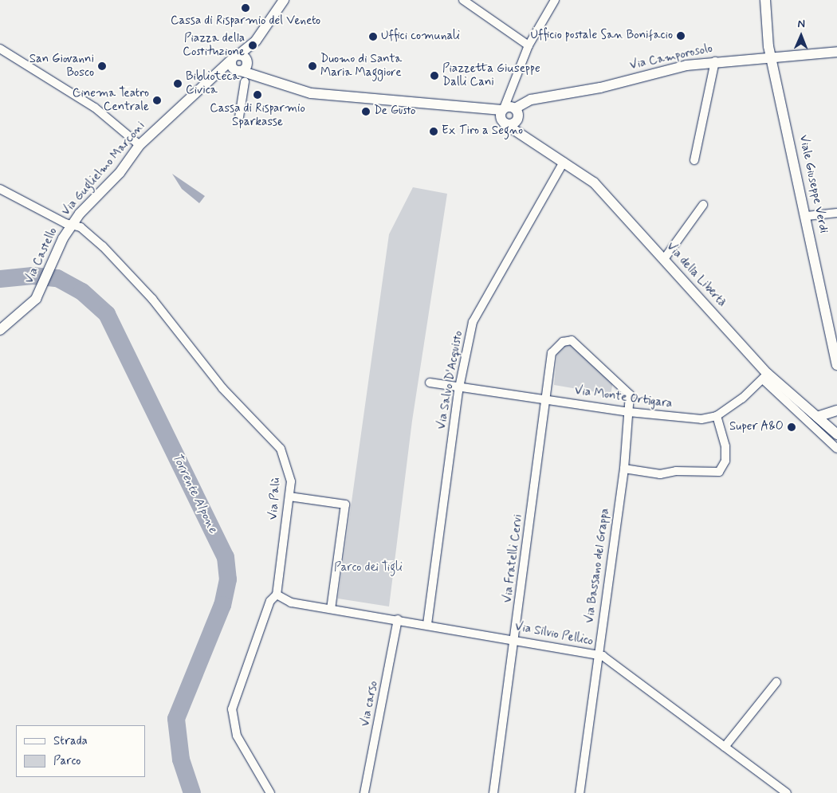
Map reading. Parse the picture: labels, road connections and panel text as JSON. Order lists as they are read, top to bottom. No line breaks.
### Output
{"streets":{"street":["Via Camporosolo","Via Guglielmo Marconi","Viale Giuseppe Verdi","Via Castello","Via della Libertà","Via Salvo D'Acquisto","Via Monte Ortigara","Via Palù","Via Fratelli Cervi","Via Bassano del Grappa","Via Silvio Pellico","Via carso"]},"crossings":[["Via Camporosolo","Via Guglielmo Marconi"],["Via Camporosolo","Viale Giuseppe Verdi"],["Via Camporosolo","Via della Libertà"],["Via Guglielmo Marconi","Via Castello"],["Via Guglielmo Marconi","Via Palù"],["Via Castello","Via Palù"],["Via della Libertà","Via Salvo D'Acquisto"],["Via Salvo D'Acquisto","Via Monte Ortigara"],["Via Salvo D'Acquisto","Via Silvio Pellico"],["Via Monte Ortigara","Via Fratelli Cervi"],["Via Monte Ortigara","Via Bassano del Grappa"],["Via Palù","Via Silvio Pellico"],["Via Fratelli Cervi","Via Bassano del Grappa"],["Via Fratelli Cervi","Via Silvio Pellico"],["Via Bassano del Grappa","Via Silvio Pellico"],["Via Silvio Pellico","Via carso"]],"water":["Torrente Alpone"],"parks":["Parco dei Tigli"],"places":["Cassa di Risparmio del Veneto","Ufficio postale San Bonifacio","Uffici comunali","Piazza della Costituzione","San Giovanni Bosco","Duomo di Santa Maria Maggiore","Piazzetta Giuseppe Dalli Cani","Biblioteca Civica","Cassa di Risparmio Sparkasse","Cinema Teatro Centrale","De Gusto","Ex Tiro a Segno","Super A&O"],"legend":["Strada","Parco"],"north":"top"}
